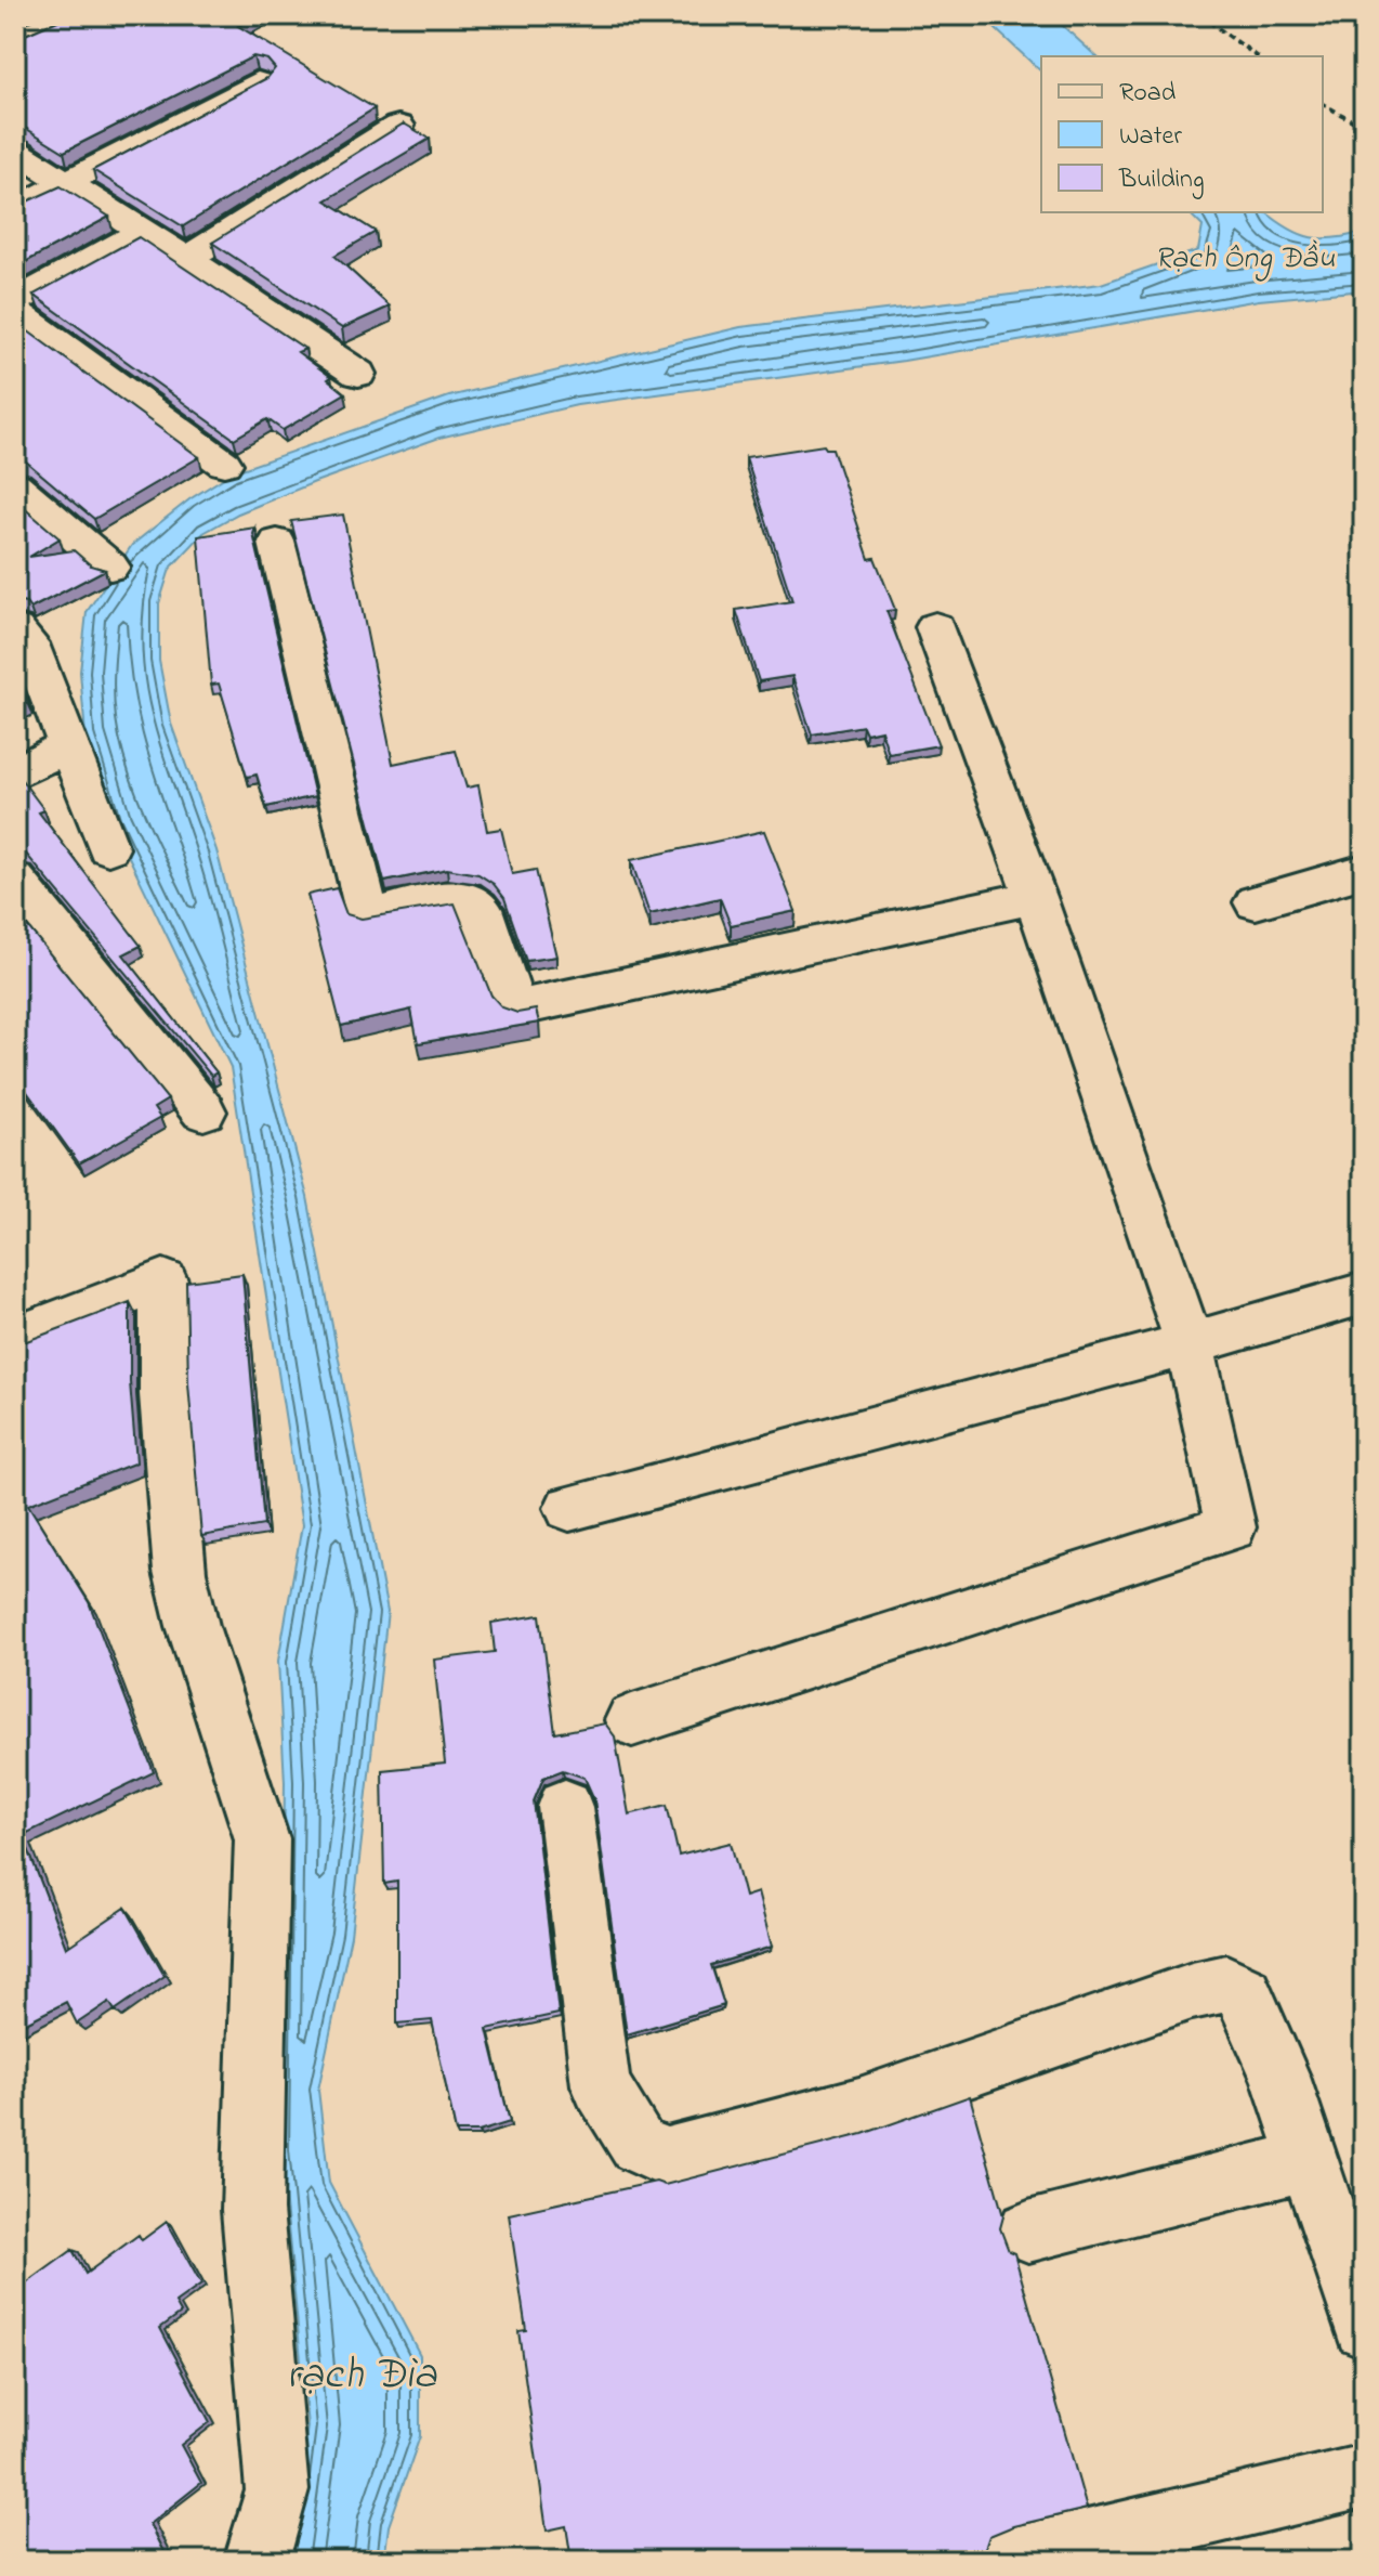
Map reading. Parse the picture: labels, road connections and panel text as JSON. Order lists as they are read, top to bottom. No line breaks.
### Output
{"water":["Rạch Ông Đầu","rạch Đìa"],"legend":["Road","Water","Building"]}
